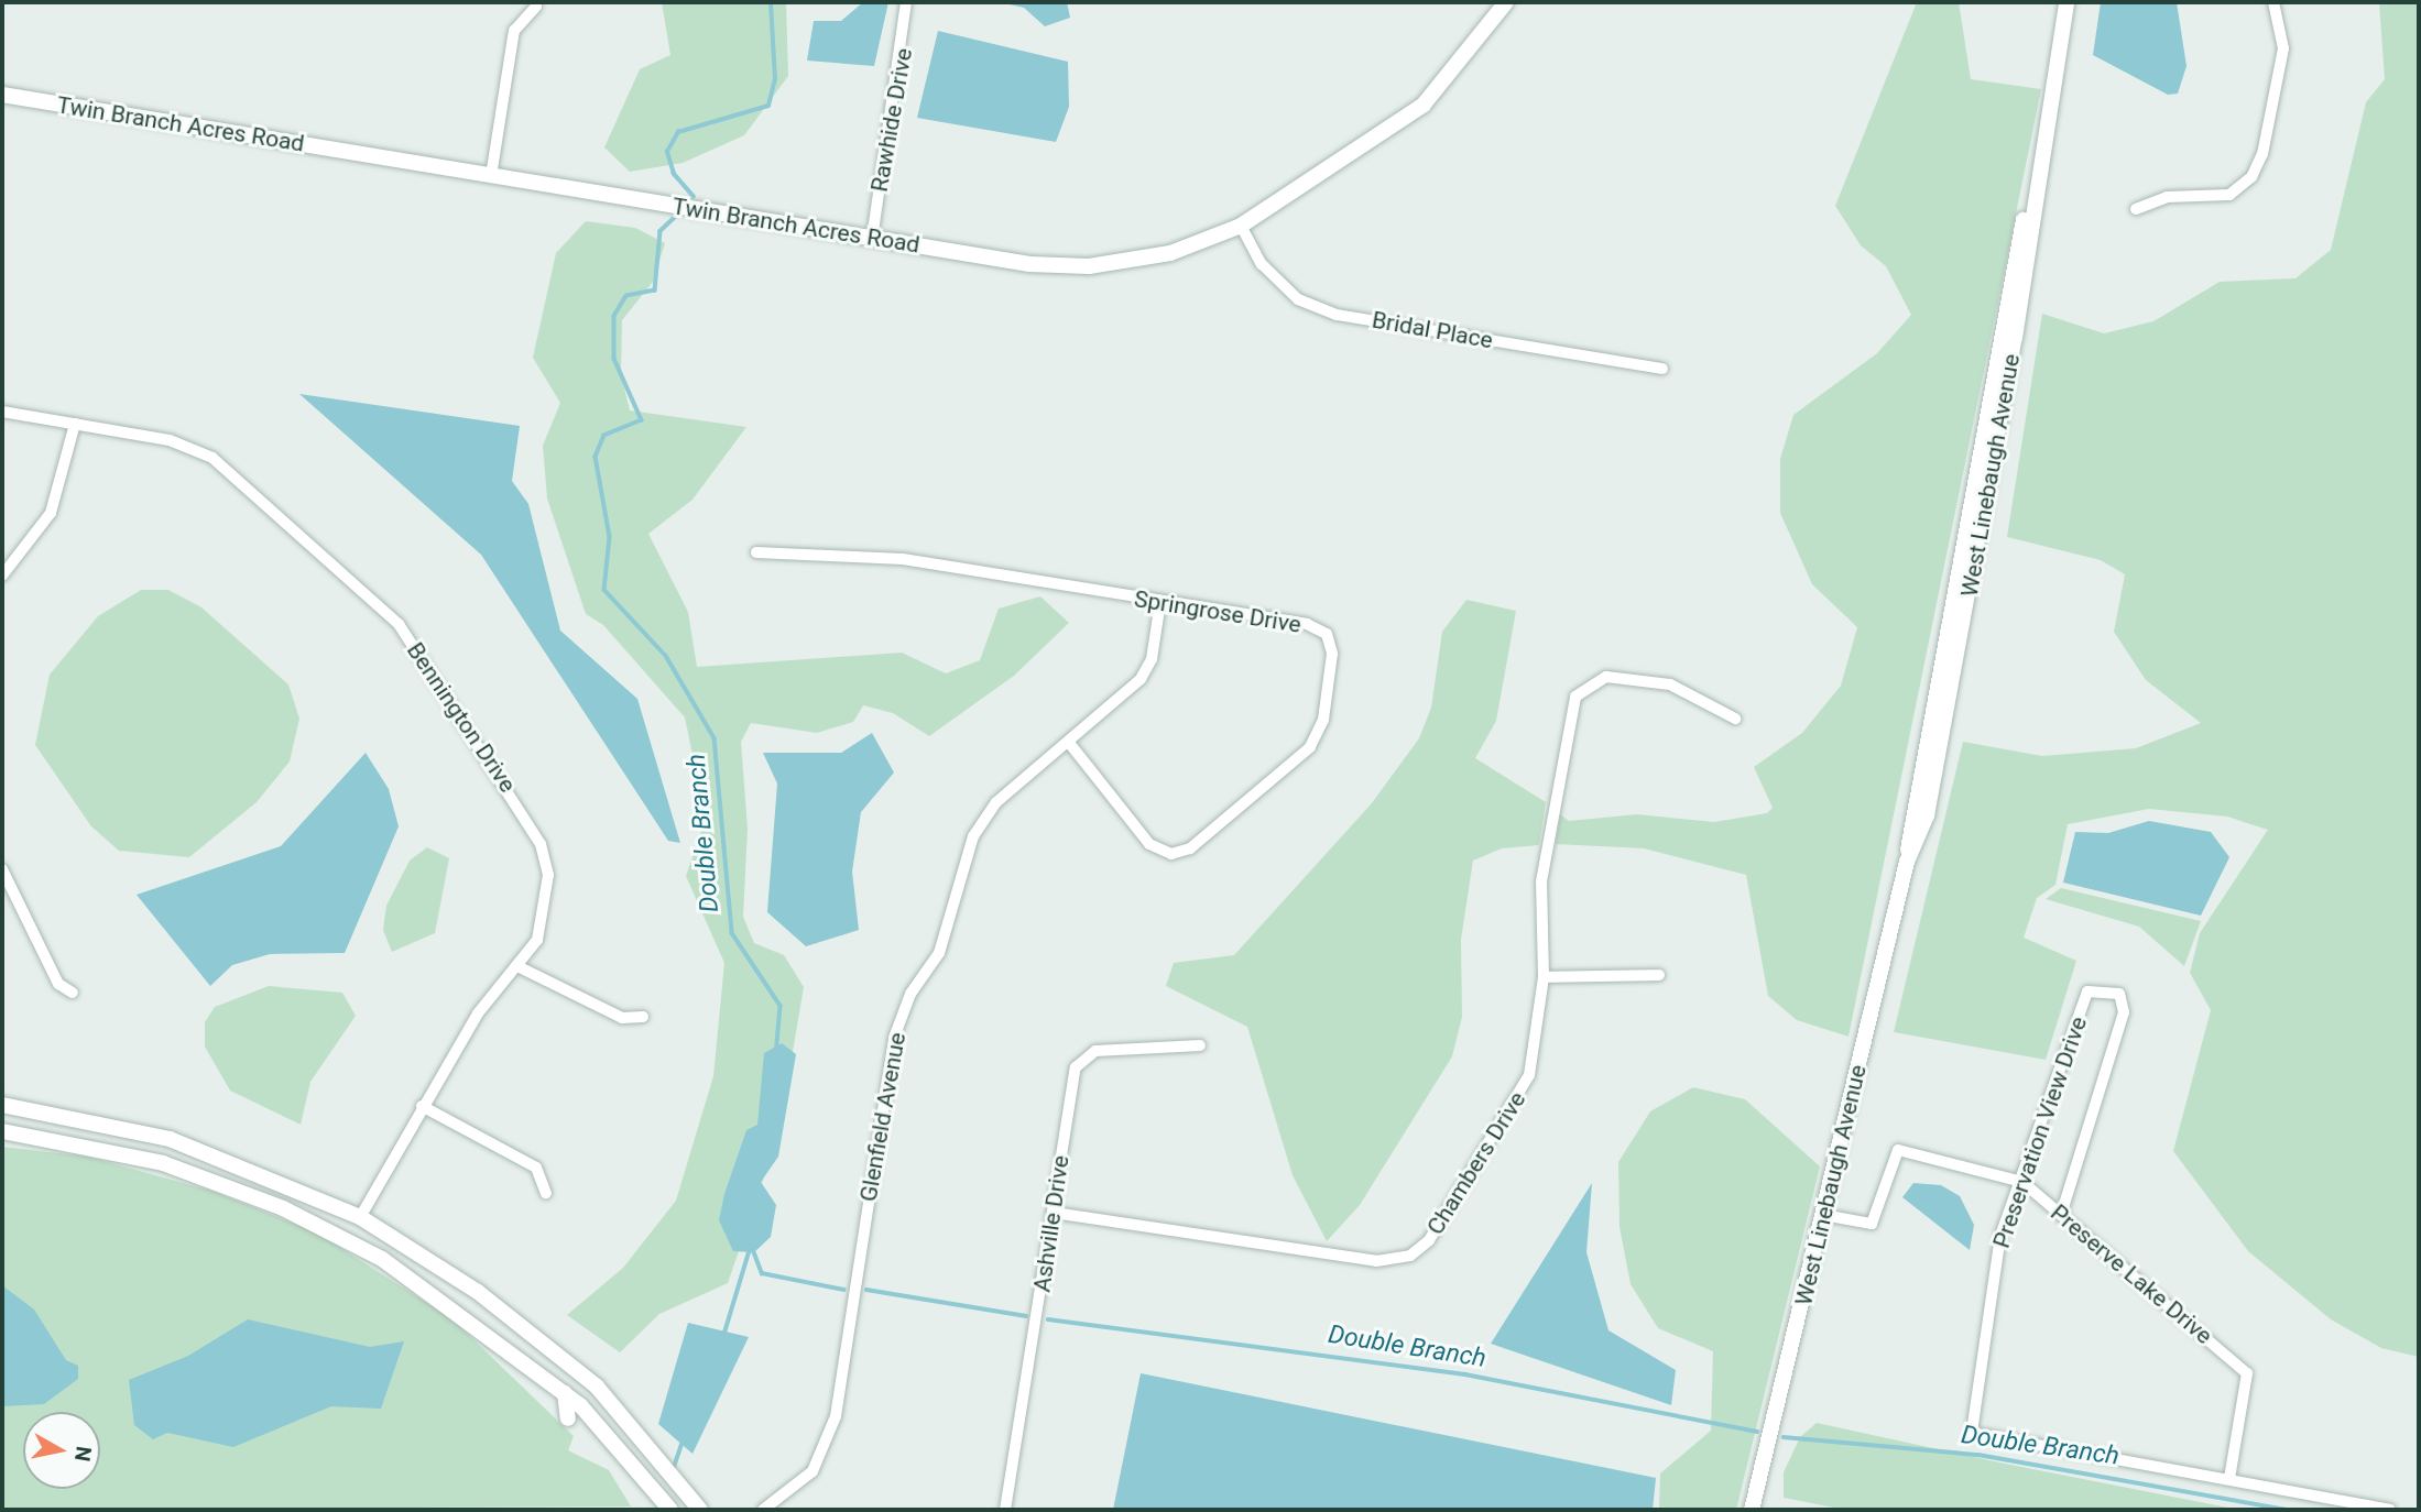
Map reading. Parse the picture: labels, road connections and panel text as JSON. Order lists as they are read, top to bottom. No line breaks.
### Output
{"streets":{"street":["Rawhide Drive","Twin Branch Acres Road","Bridal Place","West Linebaugh Avenue","Springrose Drive","Bennington Drive","Glenfield Avenue","Preservation View Drive","Chambers Drive","Ashville Drive","Preserve Lake Drive"]},"crossings":[["Rawhide Drive","Twin Branch Acres Road"],["Twin Branch Acres Road","Bridal Place"],["West Linebaugh Avenue","Preserve Lake Drive"],["Springrose Drive","Glenfield Avenue"],["Preservation View Drive","Preserve Lake Drive"],["Chambers Drive","Ashville Drive"]],"water":["Double Branch"],"north":"right"}
